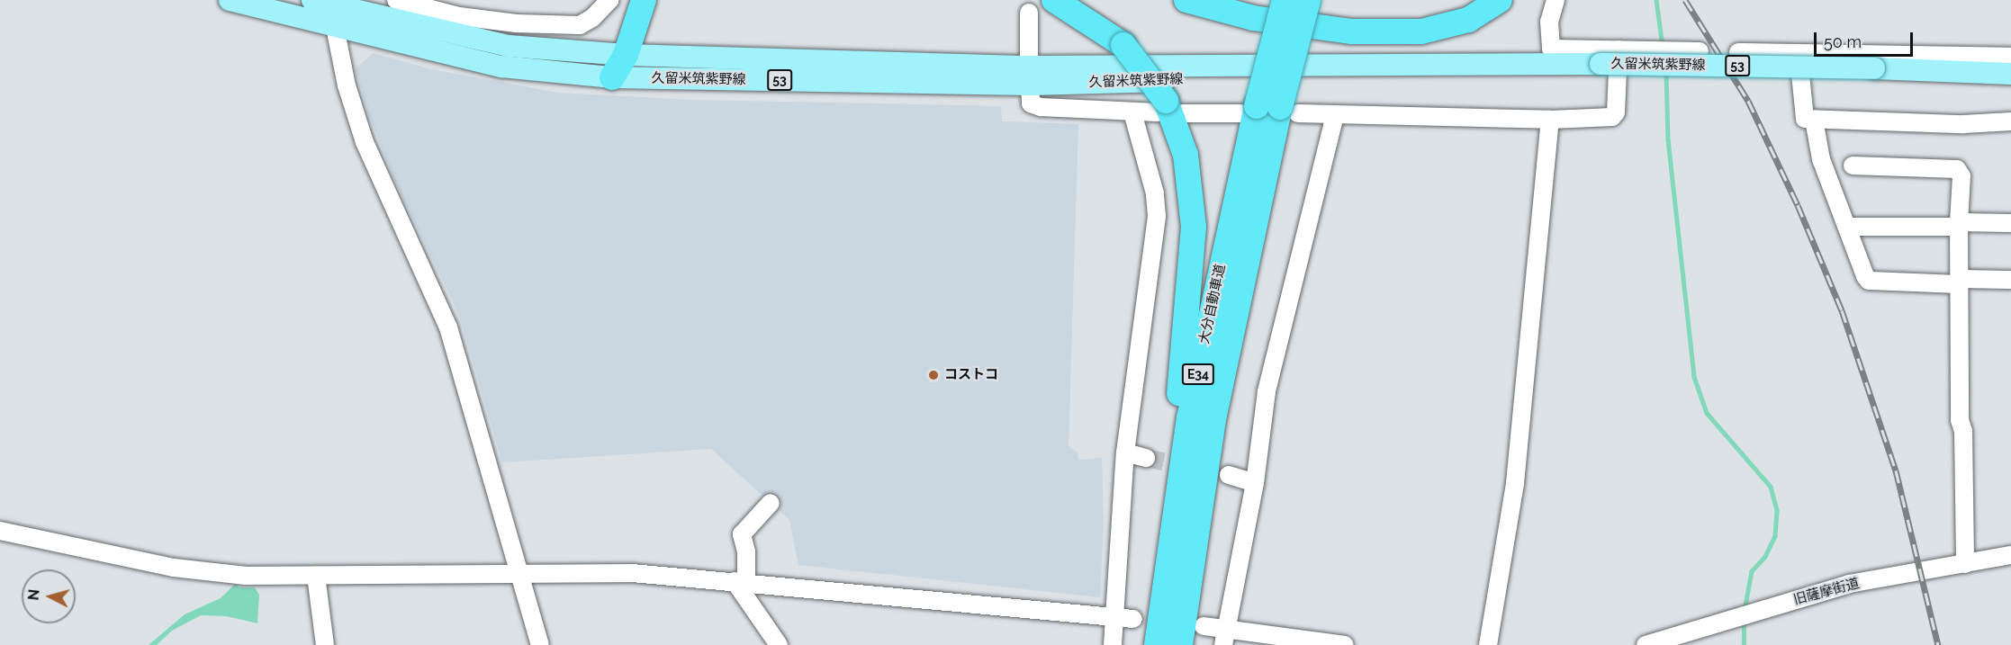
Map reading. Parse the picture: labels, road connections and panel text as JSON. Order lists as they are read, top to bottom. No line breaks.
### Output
{"streets":{"highway":["大分自動車道","E34"],"main road":["久留米筑紫野線","53"],"street":["旧薩摩街道"]},"places":["コストコ"],"scale_bar":"50 m","north":"left"}
